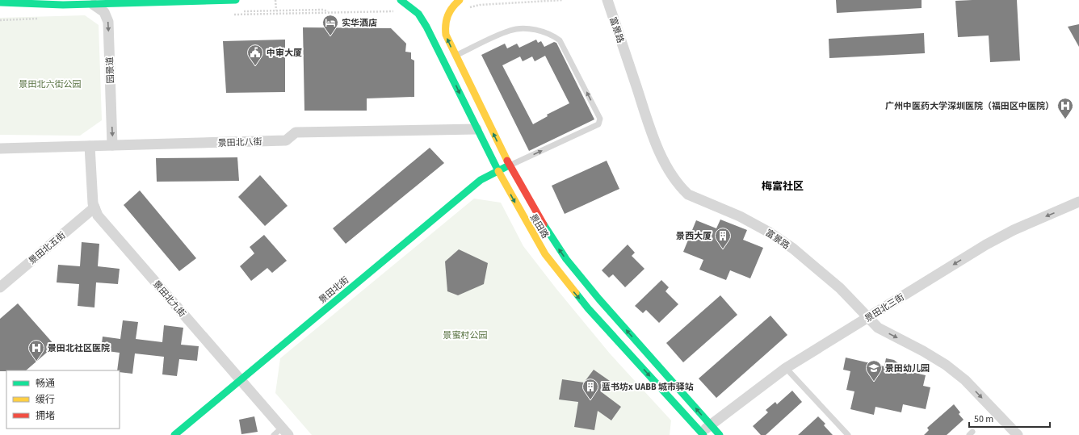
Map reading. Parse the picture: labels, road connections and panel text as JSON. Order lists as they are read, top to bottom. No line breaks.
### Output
{"streets":{"main road":["景田路","景田北街"],"street":["富景路","园景道","景田北八街","景田北五街","景田北九街","景田北三街"]},"crossings":[["富景路","景田北三街"],["园景道","景田北八街"],["景田北八街","景田路"],["景田北八街","景田北九街"],["景田路","景田北街"],["景田路","景田北三街"],["景田北五街","景田北九街"],["景田北街","景田北九街"]],"one_way":["园景道","景田北三街"],"districts":["梅富社区"],"parks":["景田北六街公园","景蜜村公园"],"places":{"hotel":["实华酒店"],"public building":["中审大厦"],"hospital":["广州中医药大学深圳医院（福田区中医院）","景田北社区医院"],"building":["景西大厦","蓝书坊x UABB 城市驿站"],"school or university":["景田幼儿园"]},"legend":["畅通","缓行","拥堵"],"scale_bar":"50 m"}
